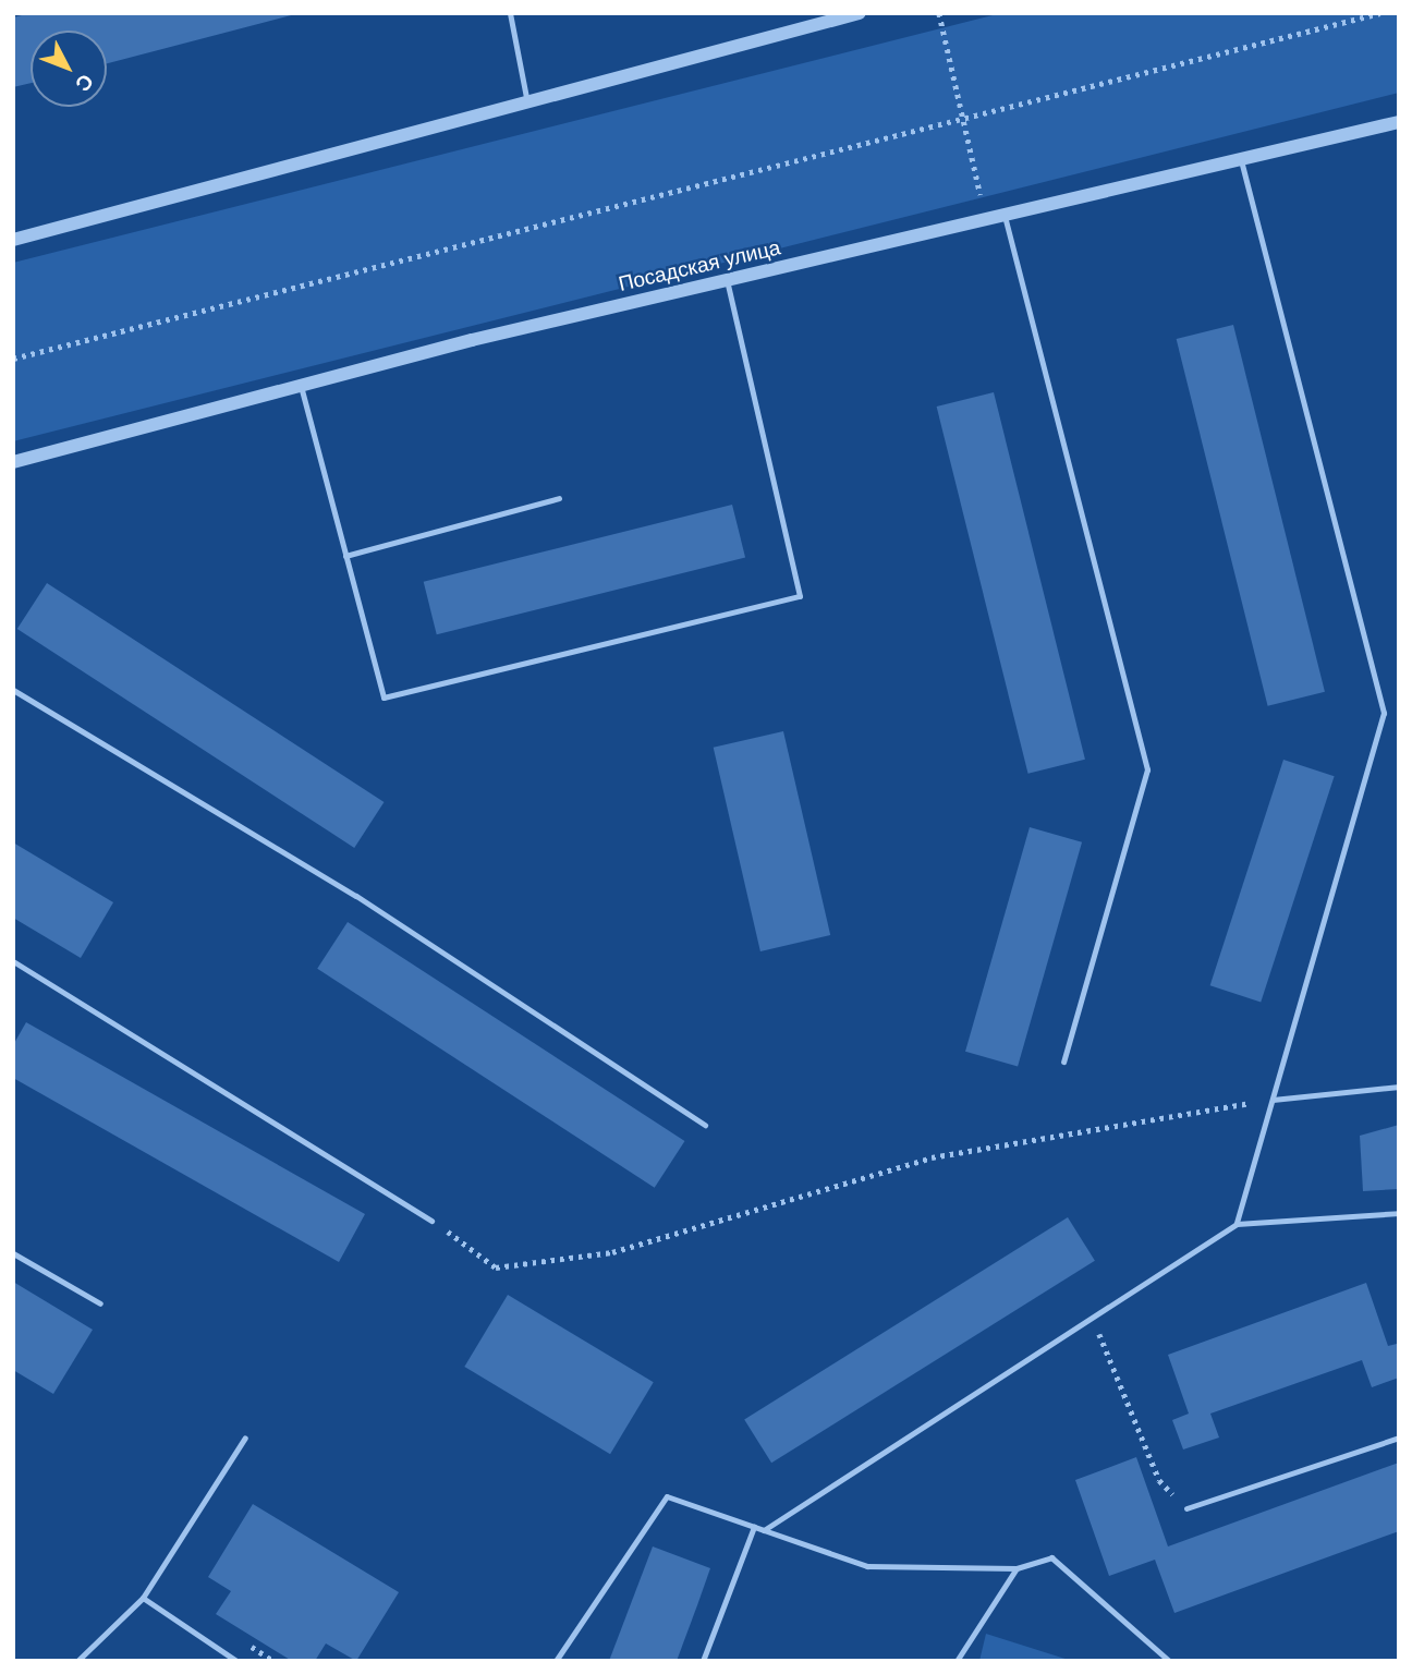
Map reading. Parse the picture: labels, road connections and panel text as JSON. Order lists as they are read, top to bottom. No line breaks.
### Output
{"streets":{"street":["Посадская улица"]},"north":"bottom right"}
